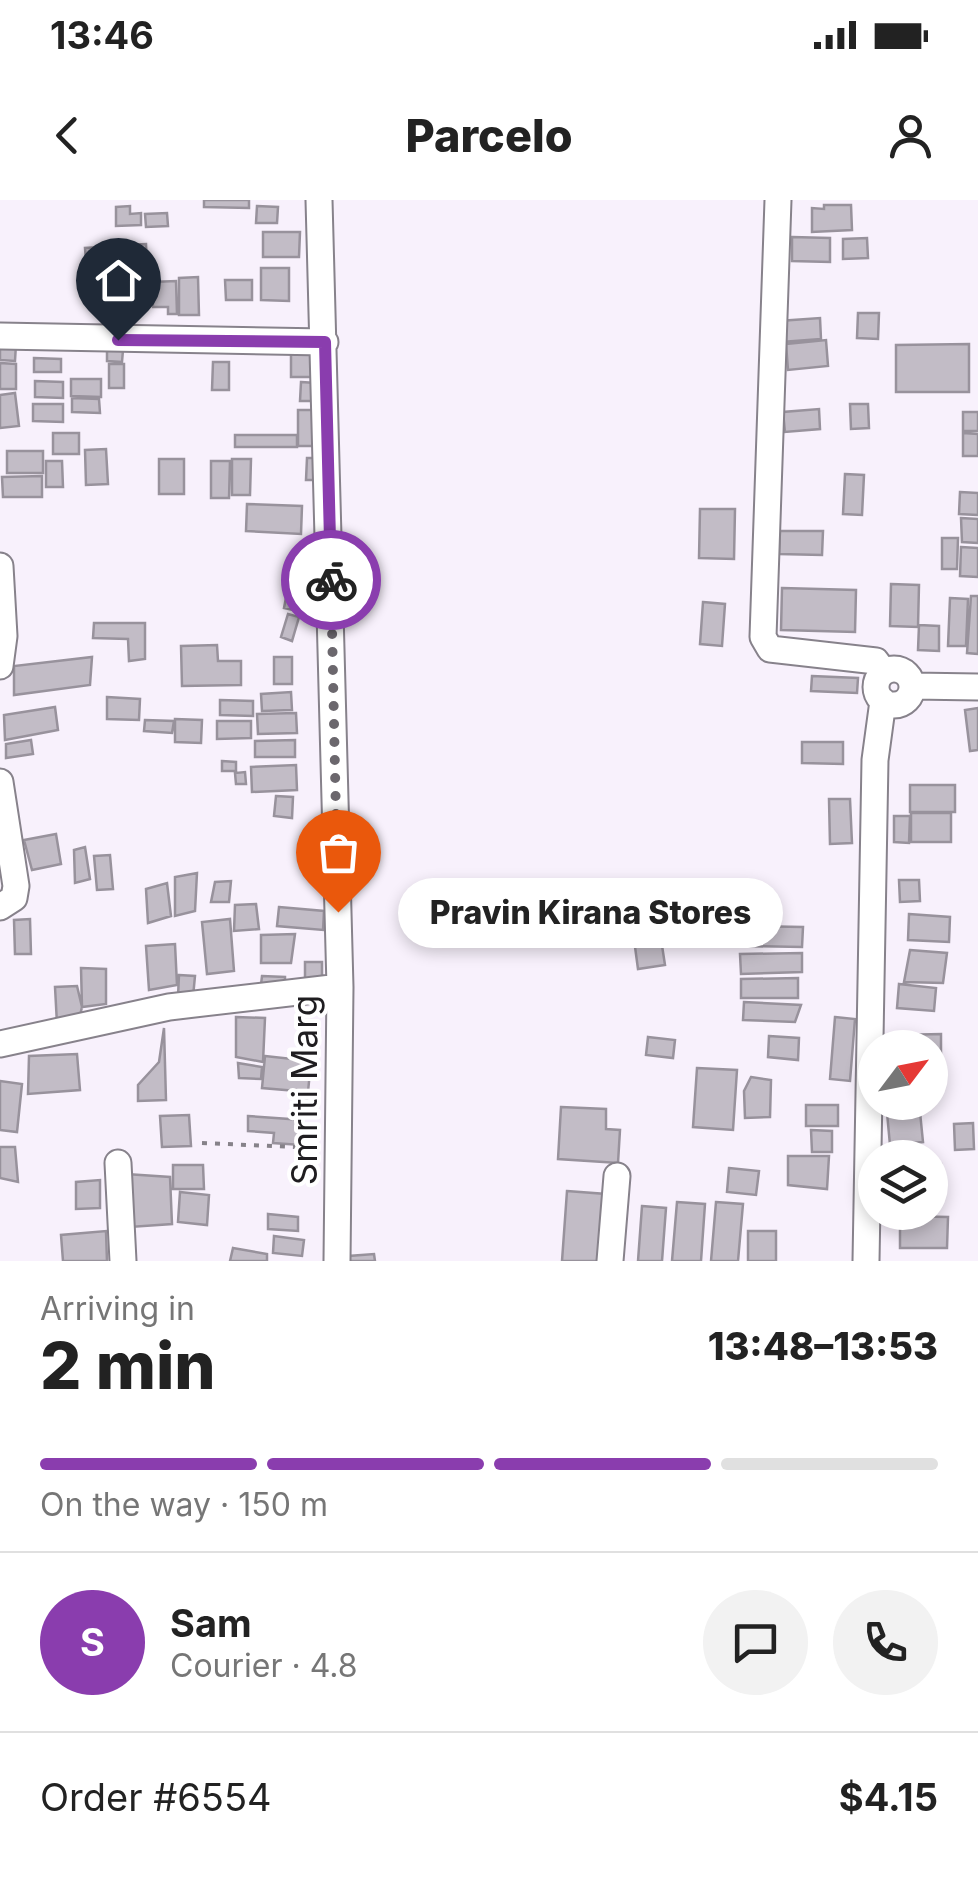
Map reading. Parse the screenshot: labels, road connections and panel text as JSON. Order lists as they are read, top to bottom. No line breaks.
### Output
{"streets":{"street":["Smriti Marg"]},"places":["Pravin Kirana Stores"],"north":"top right","page":{"status":"13:46","header":"Parcelo","bubble":"Pravin Kirana Stores","heading":["2 min","Arriving in","13:48–13:53"],"panel":["Sam","Courier · 4.8","Order #6554","$4.15"],"bar":"On the way · 150 m","round":"S"}}
